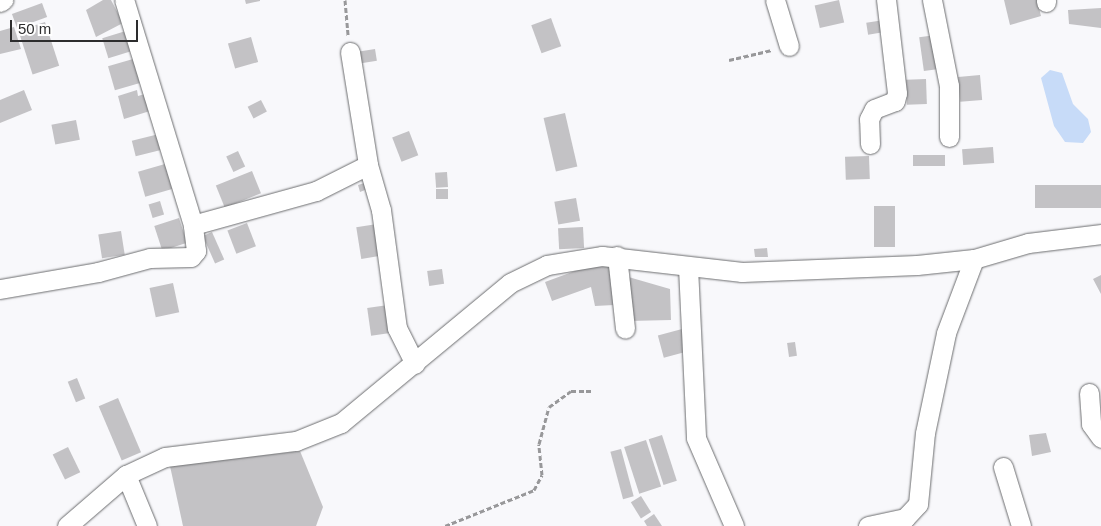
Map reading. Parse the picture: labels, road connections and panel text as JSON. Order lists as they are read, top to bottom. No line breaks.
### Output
{"scale_bar":"50 m"}
